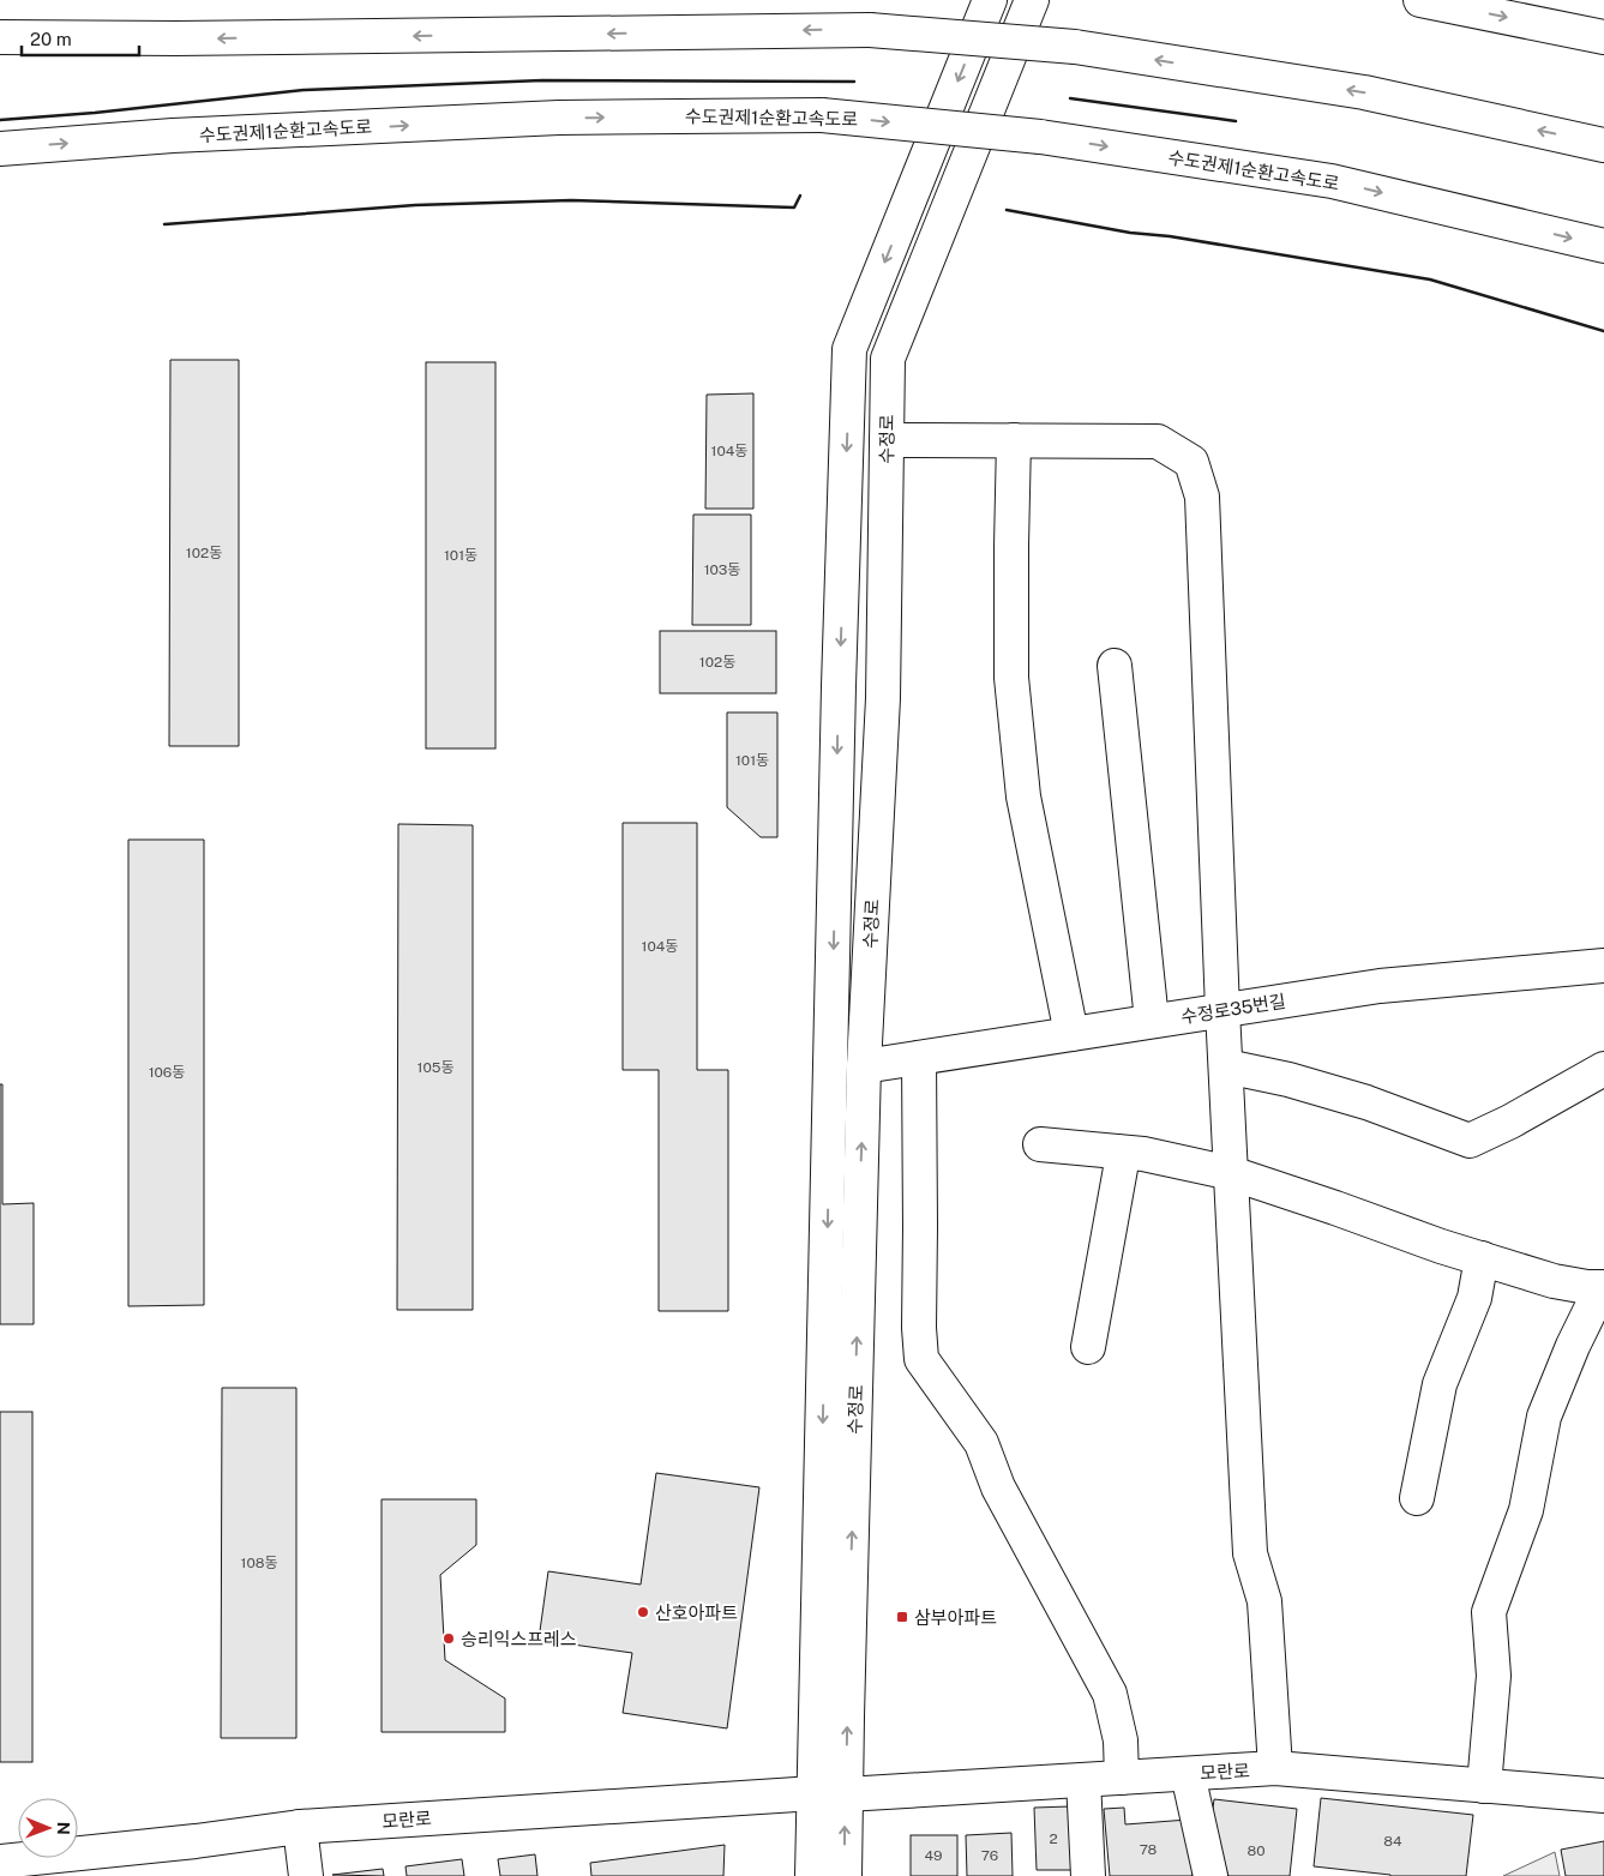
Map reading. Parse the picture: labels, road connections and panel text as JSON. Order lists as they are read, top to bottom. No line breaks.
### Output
{"streets":{"main road":["수도권제1순환고속도로","수정로","수정로35번길","모란로"]},"crossings":[["수정로","수정로35번길"],["수정로","모란로"]],"places":{"other":["산호아파트","승리익스프레스"],"transit":["삼부아파트"]},"house_numbers":["104동","102동","101동","103동","102동","101동","104동","105동","106동","108동","2","84","78","80","49","76"],"scale_bar":"20 m","north":"right"}
